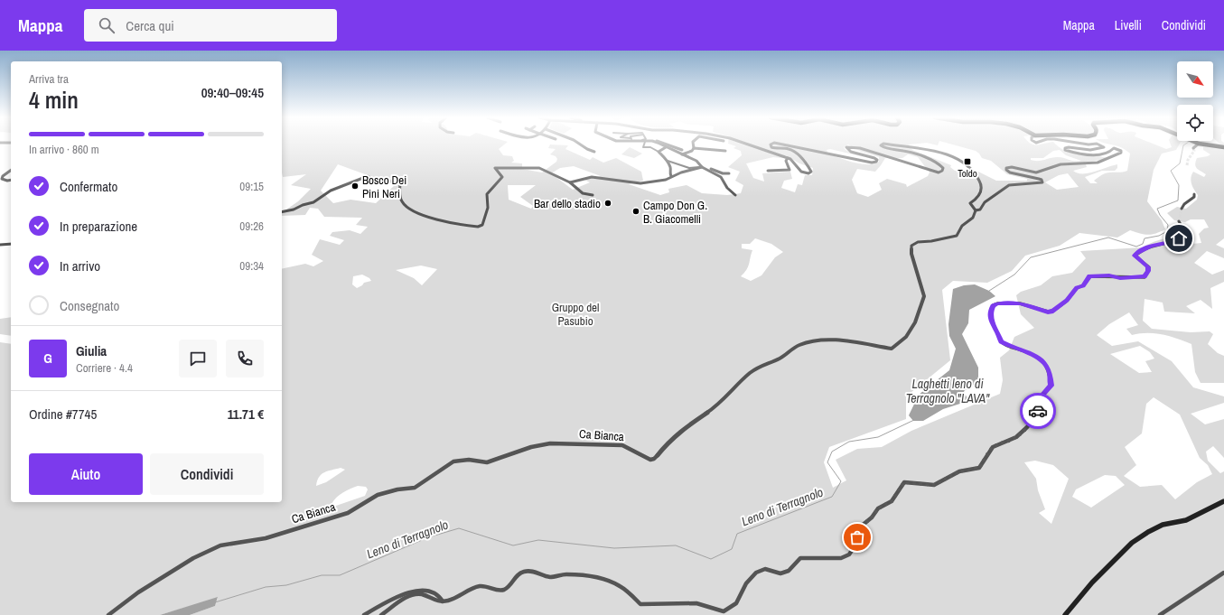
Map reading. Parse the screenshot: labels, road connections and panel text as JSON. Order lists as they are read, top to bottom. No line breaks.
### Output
{"streets":{"street":["Ca Bianca"]},"water":["Laghetti leno di Terragnolo \"LAVA\"","Leno di Terragnolo"],"parks":["Gruppo del Pasubio"],"places":{"transit":["Toldo"],"other":["Bosco Dei Pini Neri","Bar dello stadio","Campo Don G. B. Giacomelli"]},"north":"bottom right","page":{"header":"Mappa","search":"Cerca qui","nav":["Mappa","Livelli","Condividi"],"heading":["4 min","Arriva tra","09:40–09:45"],"panel":["Giulia","Corriere · 4.4","Ordine #7745","11.71 €"],"bar":"In arrivo · 860 m","list":[["Confermato","09:15"],["In preparazione","09:26"],["In arrivo","09:34"],"Consegnato"],"round":"G","buttons":["Aiuto","Condividi"]}}
